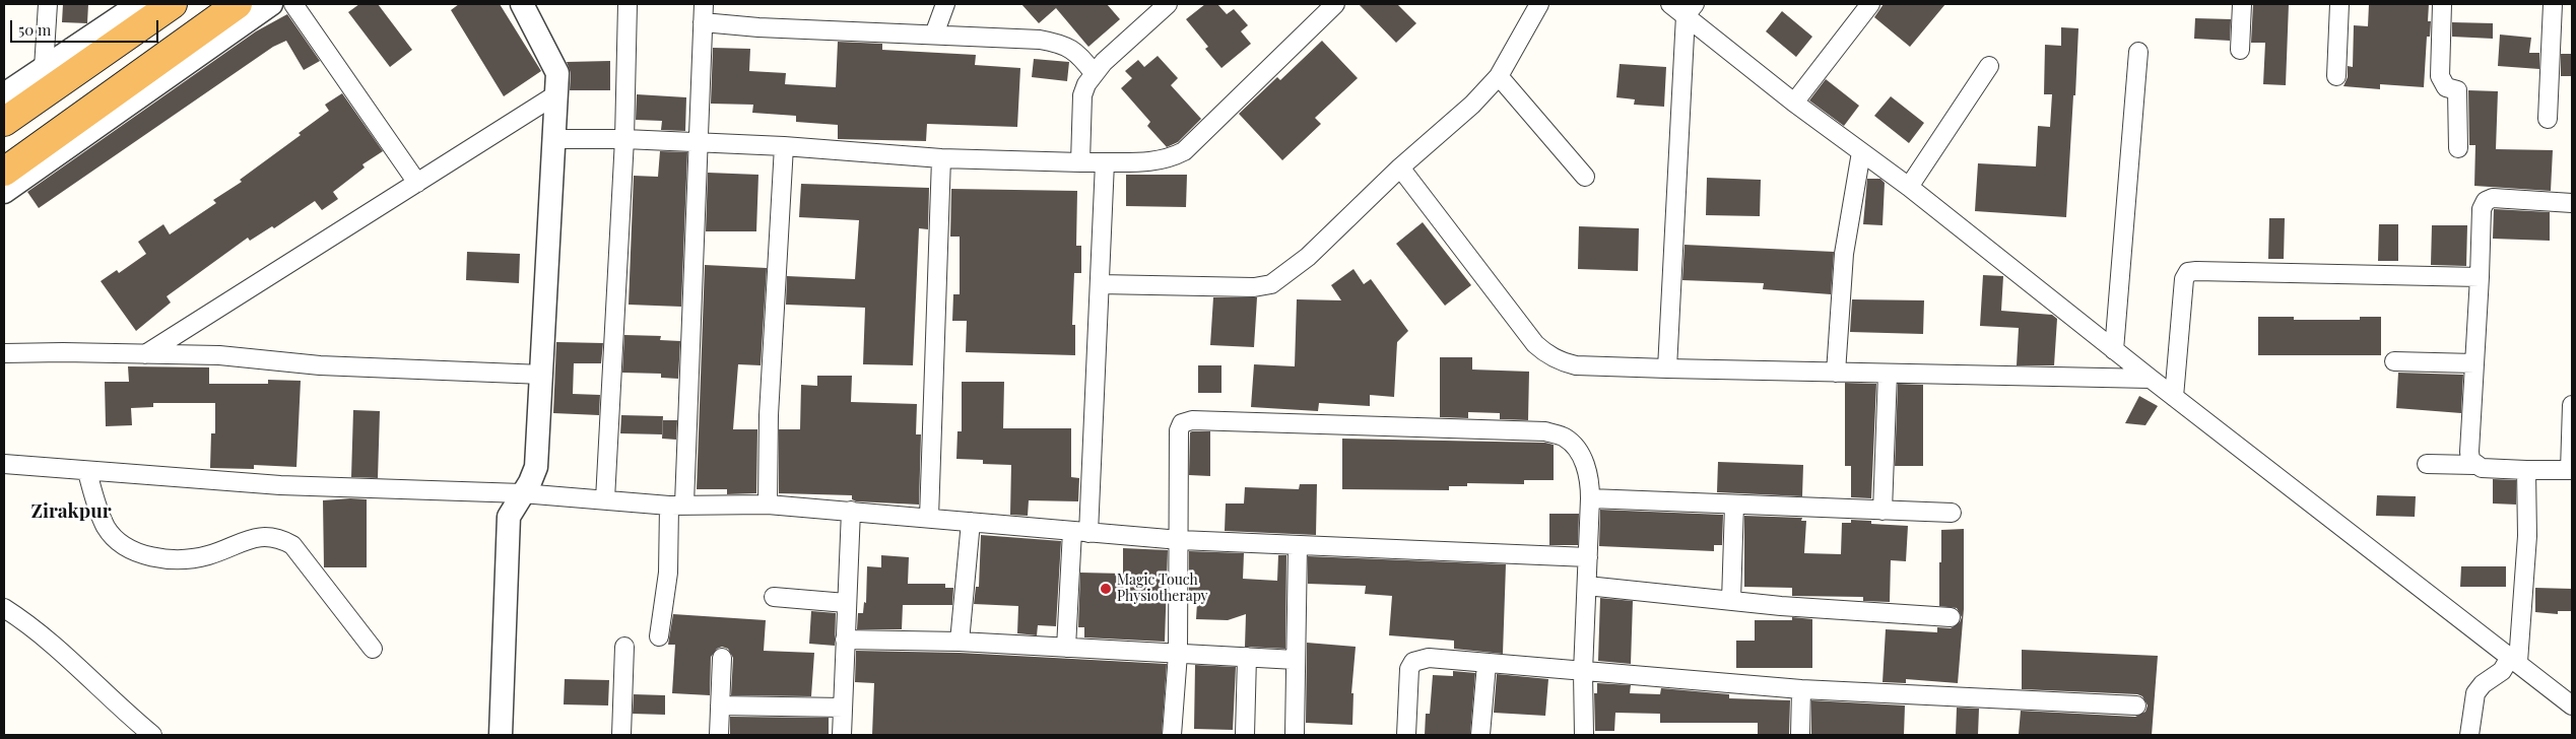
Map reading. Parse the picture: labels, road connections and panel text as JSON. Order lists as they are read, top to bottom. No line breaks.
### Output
{"districts":["Zirakpur"],"places":["Magic Touch Physiotherapy"],"scale_bar":"50 m"}
